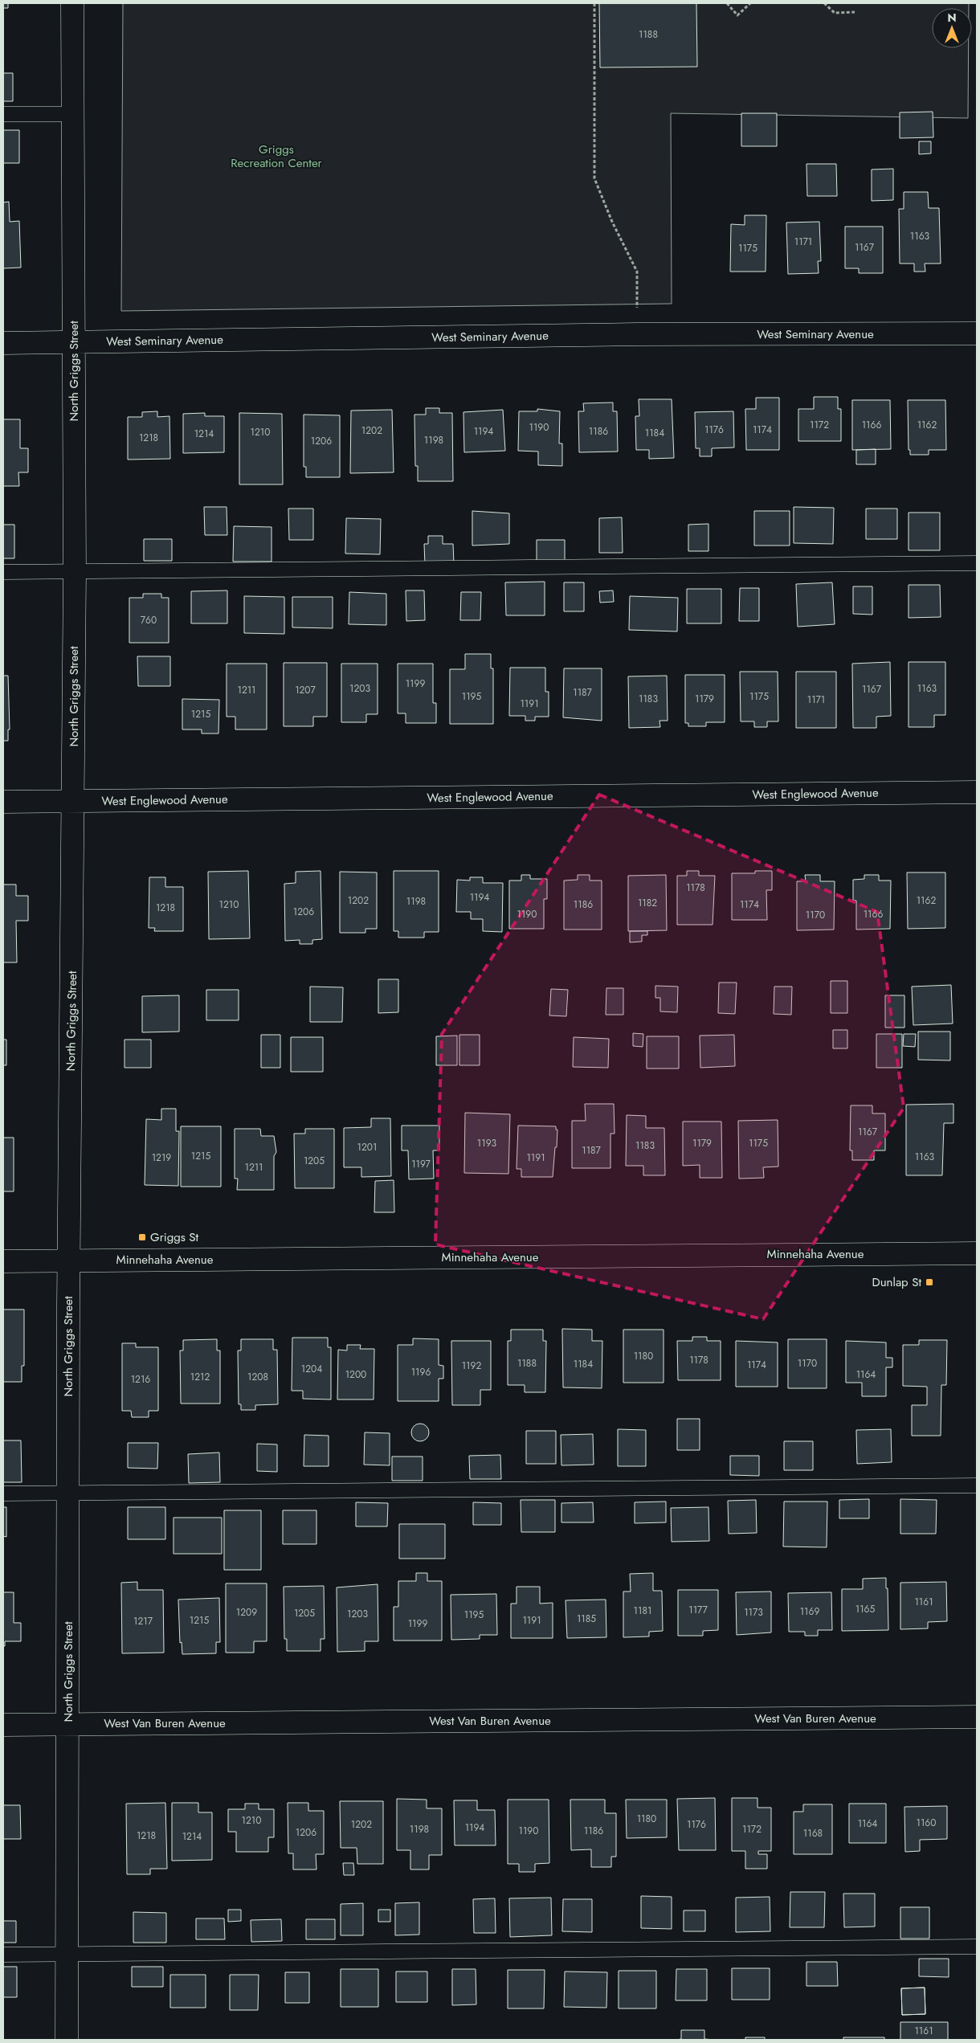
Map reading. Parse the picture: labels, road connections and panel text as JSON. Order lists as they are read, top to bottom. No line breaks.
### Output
{"streets":{"street":["West Seminary Avenue","North Griggs Street","West Englewood Avenue","Minnehaha Avenue","West Van Buren Avenue"]},"crossings":[["West Seminary Avenue","North Griggs Street"],["North Griggs Street","West Englewood Avenue"],["North Griggs Street","Minnehaha Avenue"],["North Griggs Street","West Van Buren Avenue"]],"parks":["Griggs Recreation Center"],"places":{"transit":["Griggs St","Dunlap St"]},"house_numbers":["1188","1163","1171","1167","1175","1172","1166","1162","1190","1176","1174","1202","1194","1186","1210","1184","1214","1218","1198","1206","760","1199","1203","1163","1167","1211","1207","1187","1195","1175","1183","1179","1171","1191","1215","1178","1194","1202","1162","1198","1182","1210","1186","1174","1218","1206","1190","1166","1170","1167","1193","1179","1175","1183","1201","1187","1215","1163","1219","1191","1205","1197","1211","1180","1178","1188","1170","1184","1174","1192","1204","1196","1200","1164","1212","1208","1216","1161","1165","1177","1181","1169","1209","1173","1205","1203","1195","1185","1215","1191","1217","1199","1180","1210","1160","1164","1202","1176","1194","1198","1172","1190","1186","1206","1168","1218","1214","1161"],"north":"top"}
